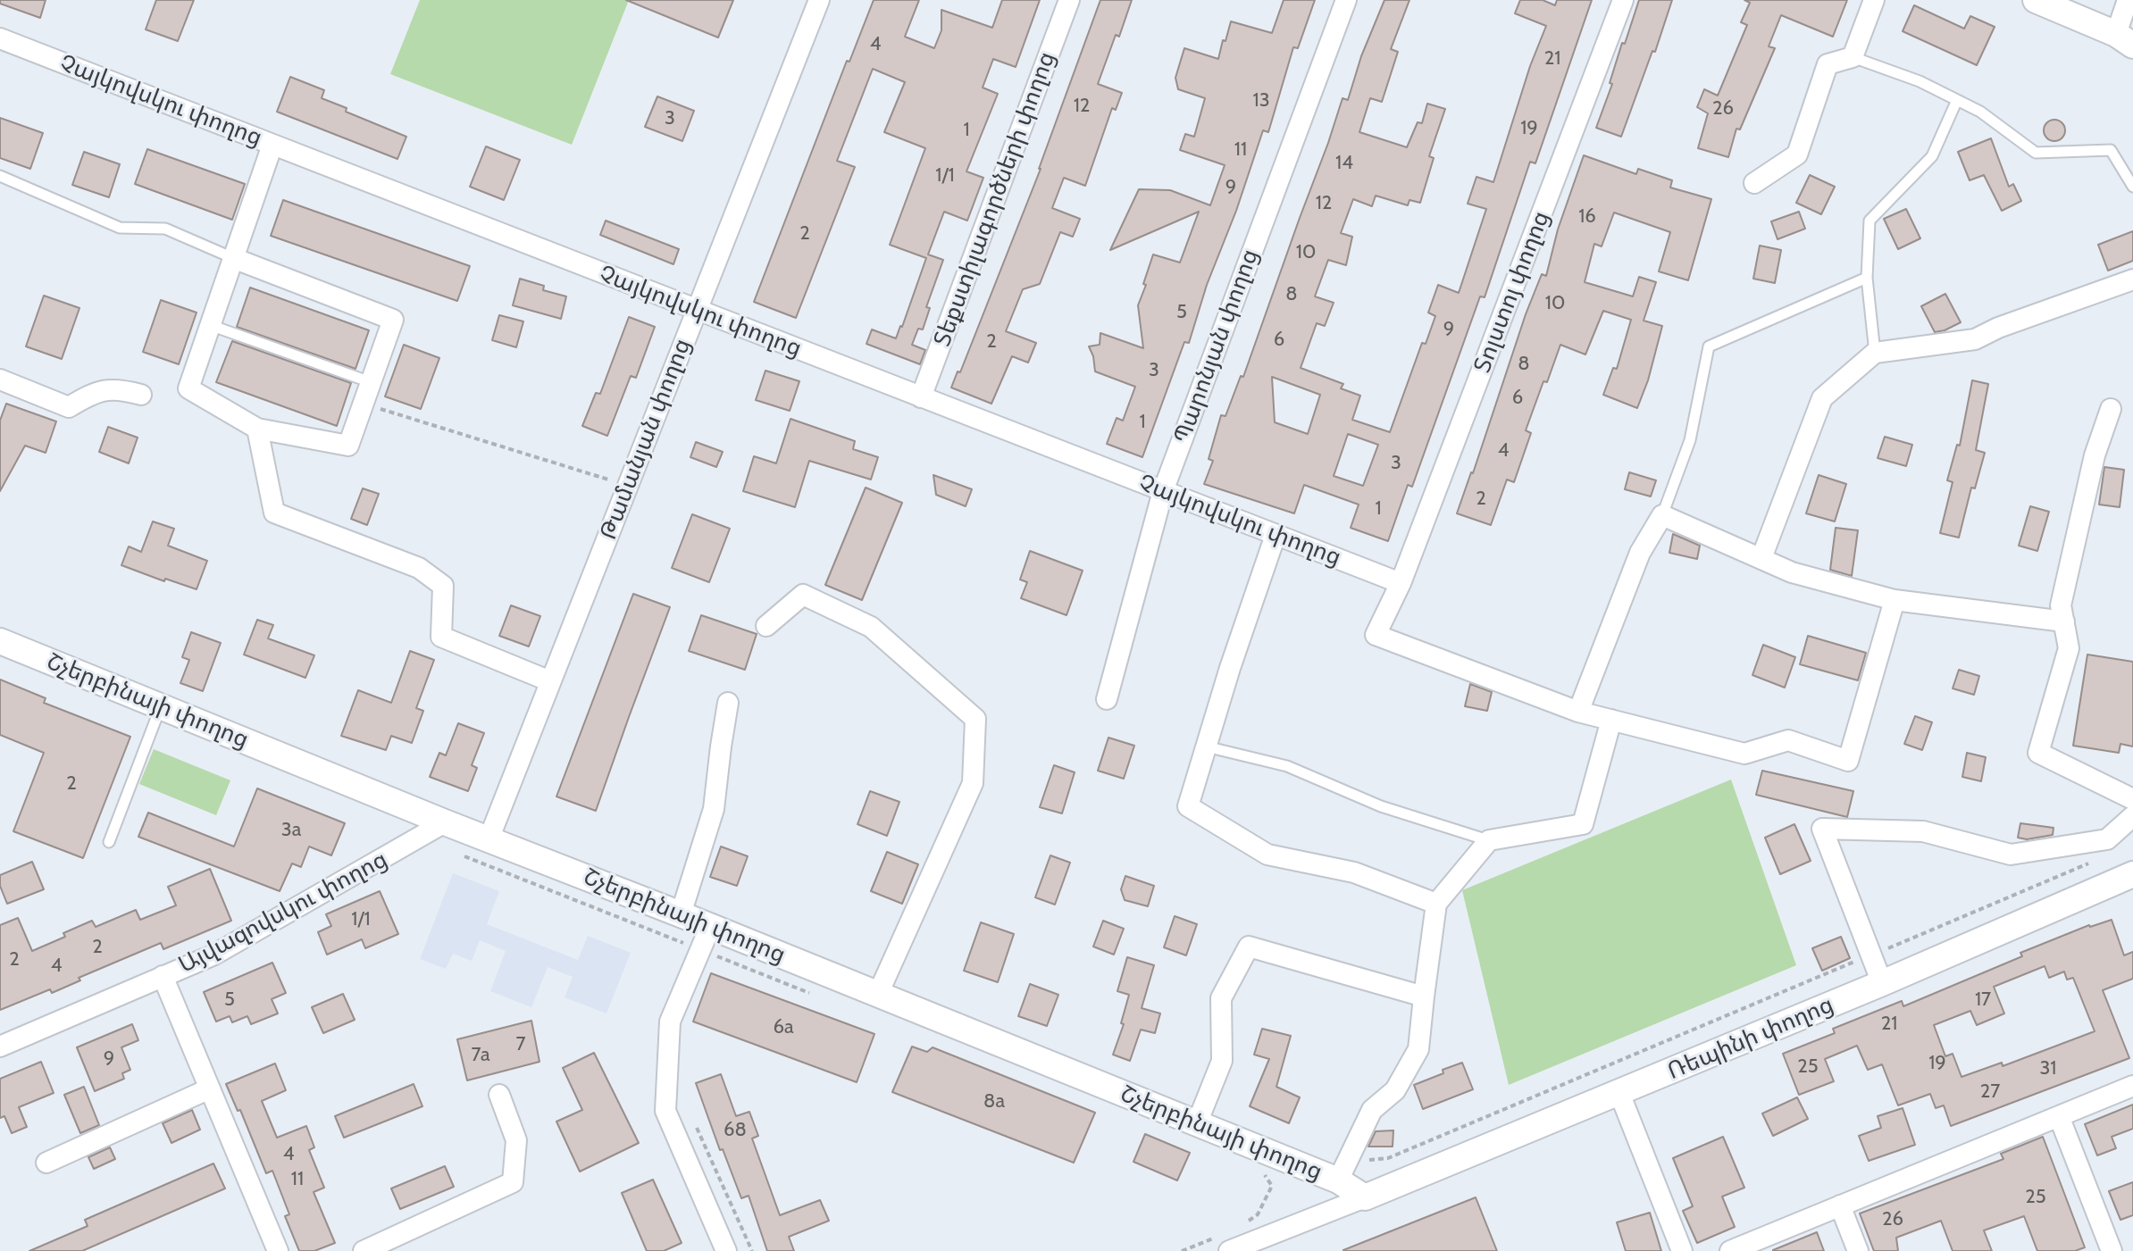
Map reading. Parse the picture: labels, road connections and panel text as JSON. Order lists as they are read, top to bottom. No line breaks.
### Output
{"streets":{"street":["Չայկովսկու փողոց","Տեքստիլագործների փողոց","Տոլստոյ փողոց","Պարոնյան փողոց","Թամանյան փողոց","Շչերբինայի փողոց","Այվազովսկու փողոց","Ռեպինի փողոց"]},"crossings":[["Չայկովսկու փողոց","Տեքստիլագործների փողոց"],["Չայկովսկու փողոց","Տոլստոյ փողոց"],["Չայկովսկու փողոց","Պարոնյան փողոց"],["Չայկովսկու փողոց","Թամանյան փողոց"],["Թամանյան փողոց","Շչերբինայի փողոց"],["Շչերբինայի փողոց","Այվազովսկու փողոց"],["Շչերբինայի փողոց","Ռեպինի փողոց"]],"house_numbers":["4","21","13","12","26","3","19","1","11","14","1/1","9","12","16","2","10","8","10","5","9","6","2","8","3","6","1","4","3","2","1","2","3a","1/1","2","2","4","5","17","21","6a","7","7a","9","19","25","31","27","8a","68","4","11","25","26"]}
